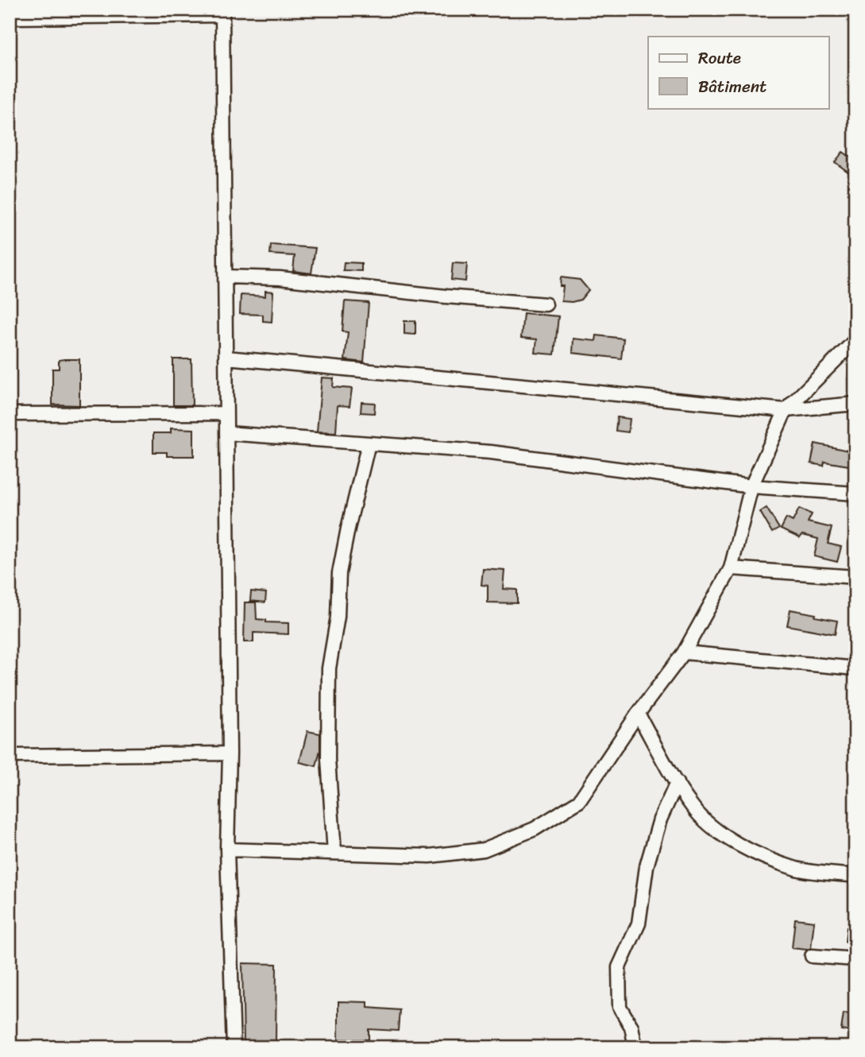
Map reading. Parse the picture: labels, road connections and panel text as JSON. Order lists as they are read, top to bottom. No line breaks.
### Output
{"legend":["Route","Bâtiment"]}
